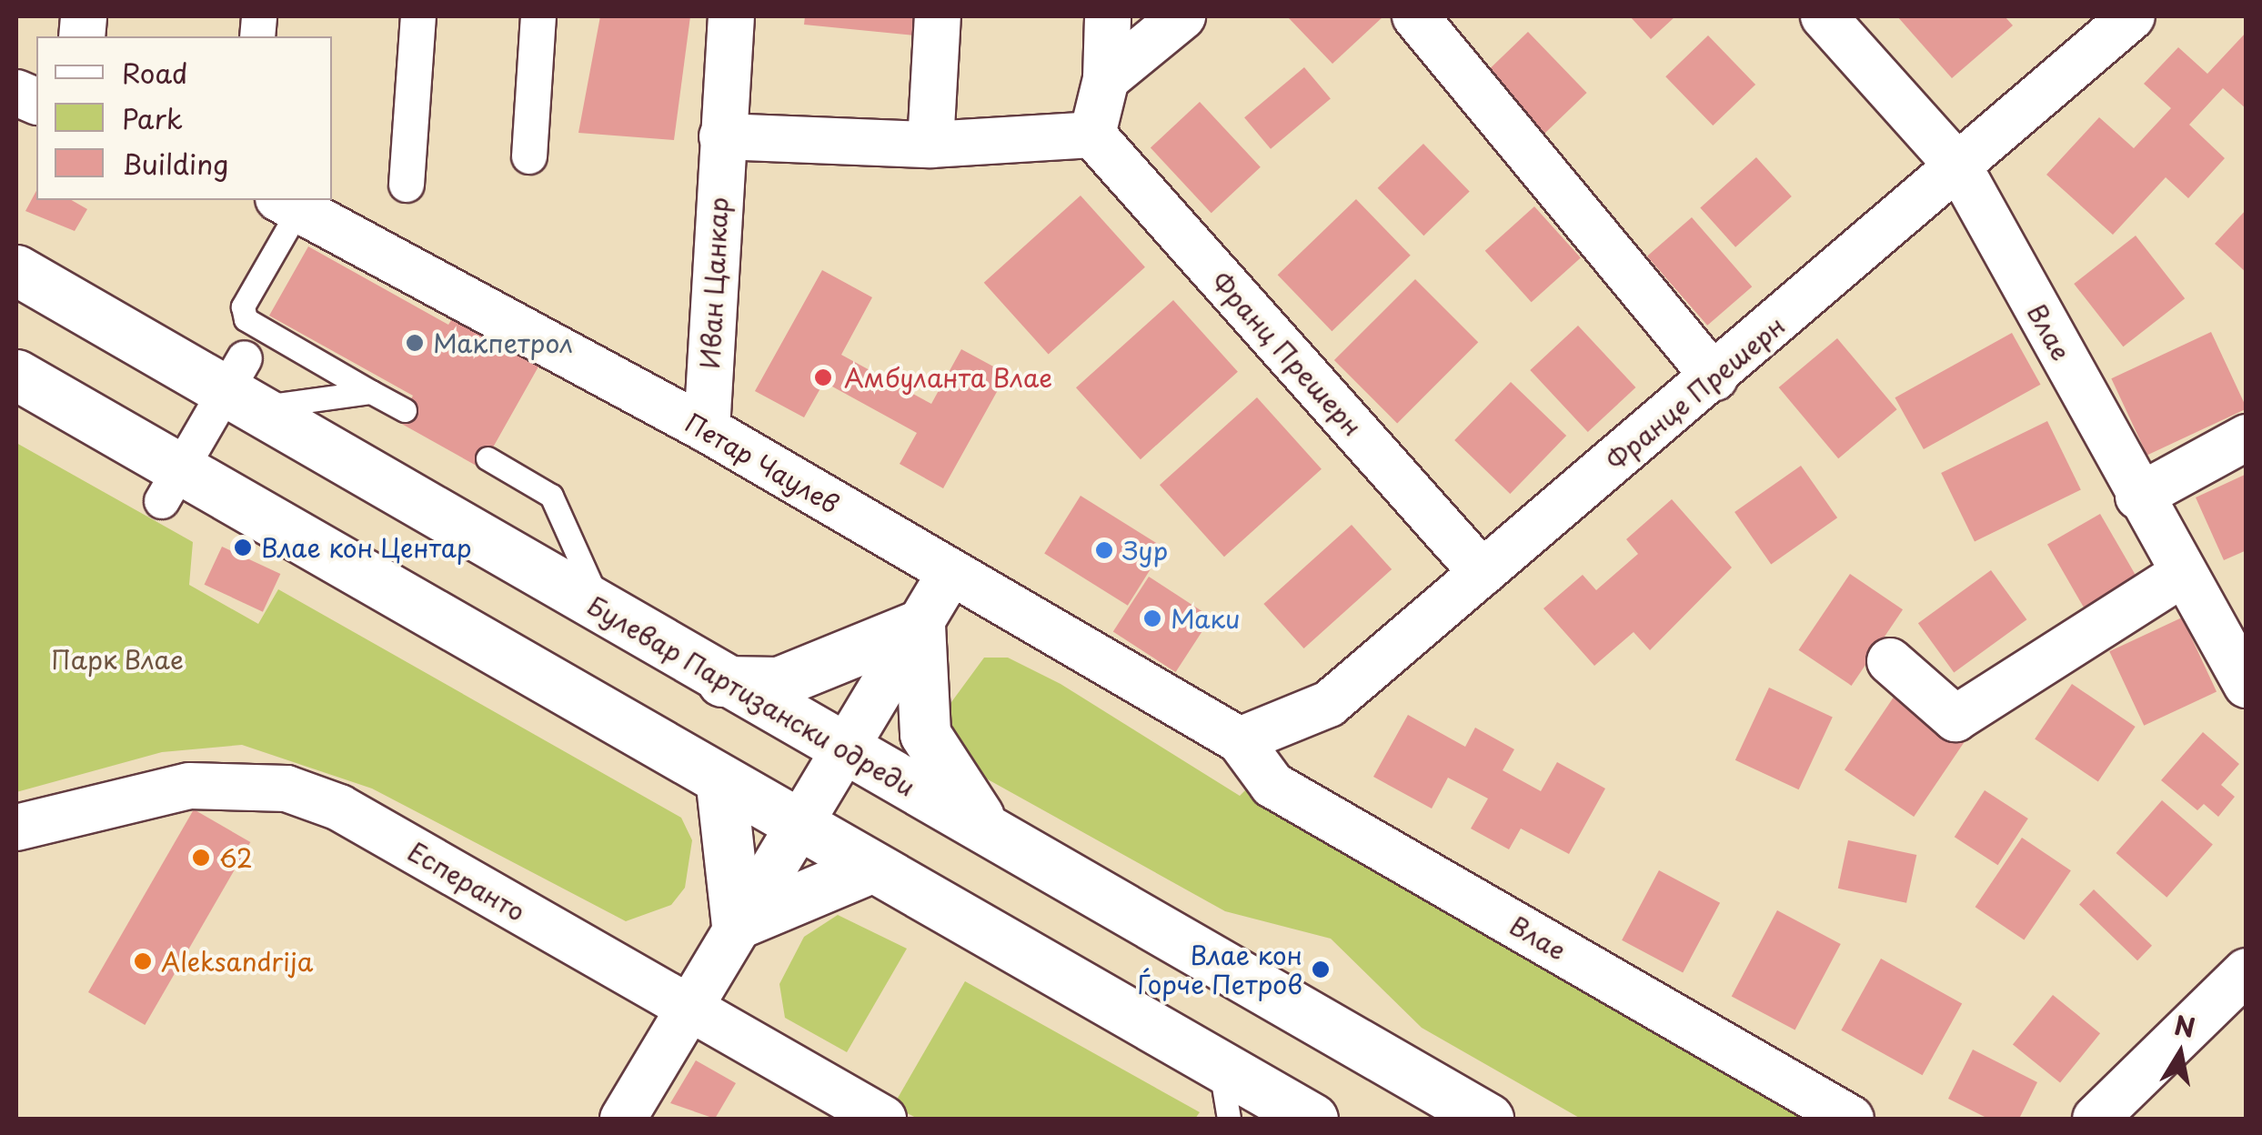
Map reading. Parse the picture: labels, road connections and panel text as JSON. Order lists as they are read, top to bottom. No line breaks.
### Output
{"streets":{"street":["Иван Цанкар","Влае","Франц Прешерн","Францe Прешерн","Петар Чаулев","Булевар Партизански одреди","Есперанто"]},"crossings":[["Иван Цанкар","Петар Чаулев"],["Влае","Францe Прешерн"],["Влае","Петар Чаулев"],["Франц Прешерн","Францe Прешерн"],["Францe Прешерн","Петар Чаулев"]],"parks":["Парк Влае"],"places":["Макпетрол","Амбуланта Влае","Влае кон Центар","Зур","Маки","62","Aleksandrija","Влае кон Ѓорче Петров"],"legend":["Road","Park","Building"],"north":"top"}
